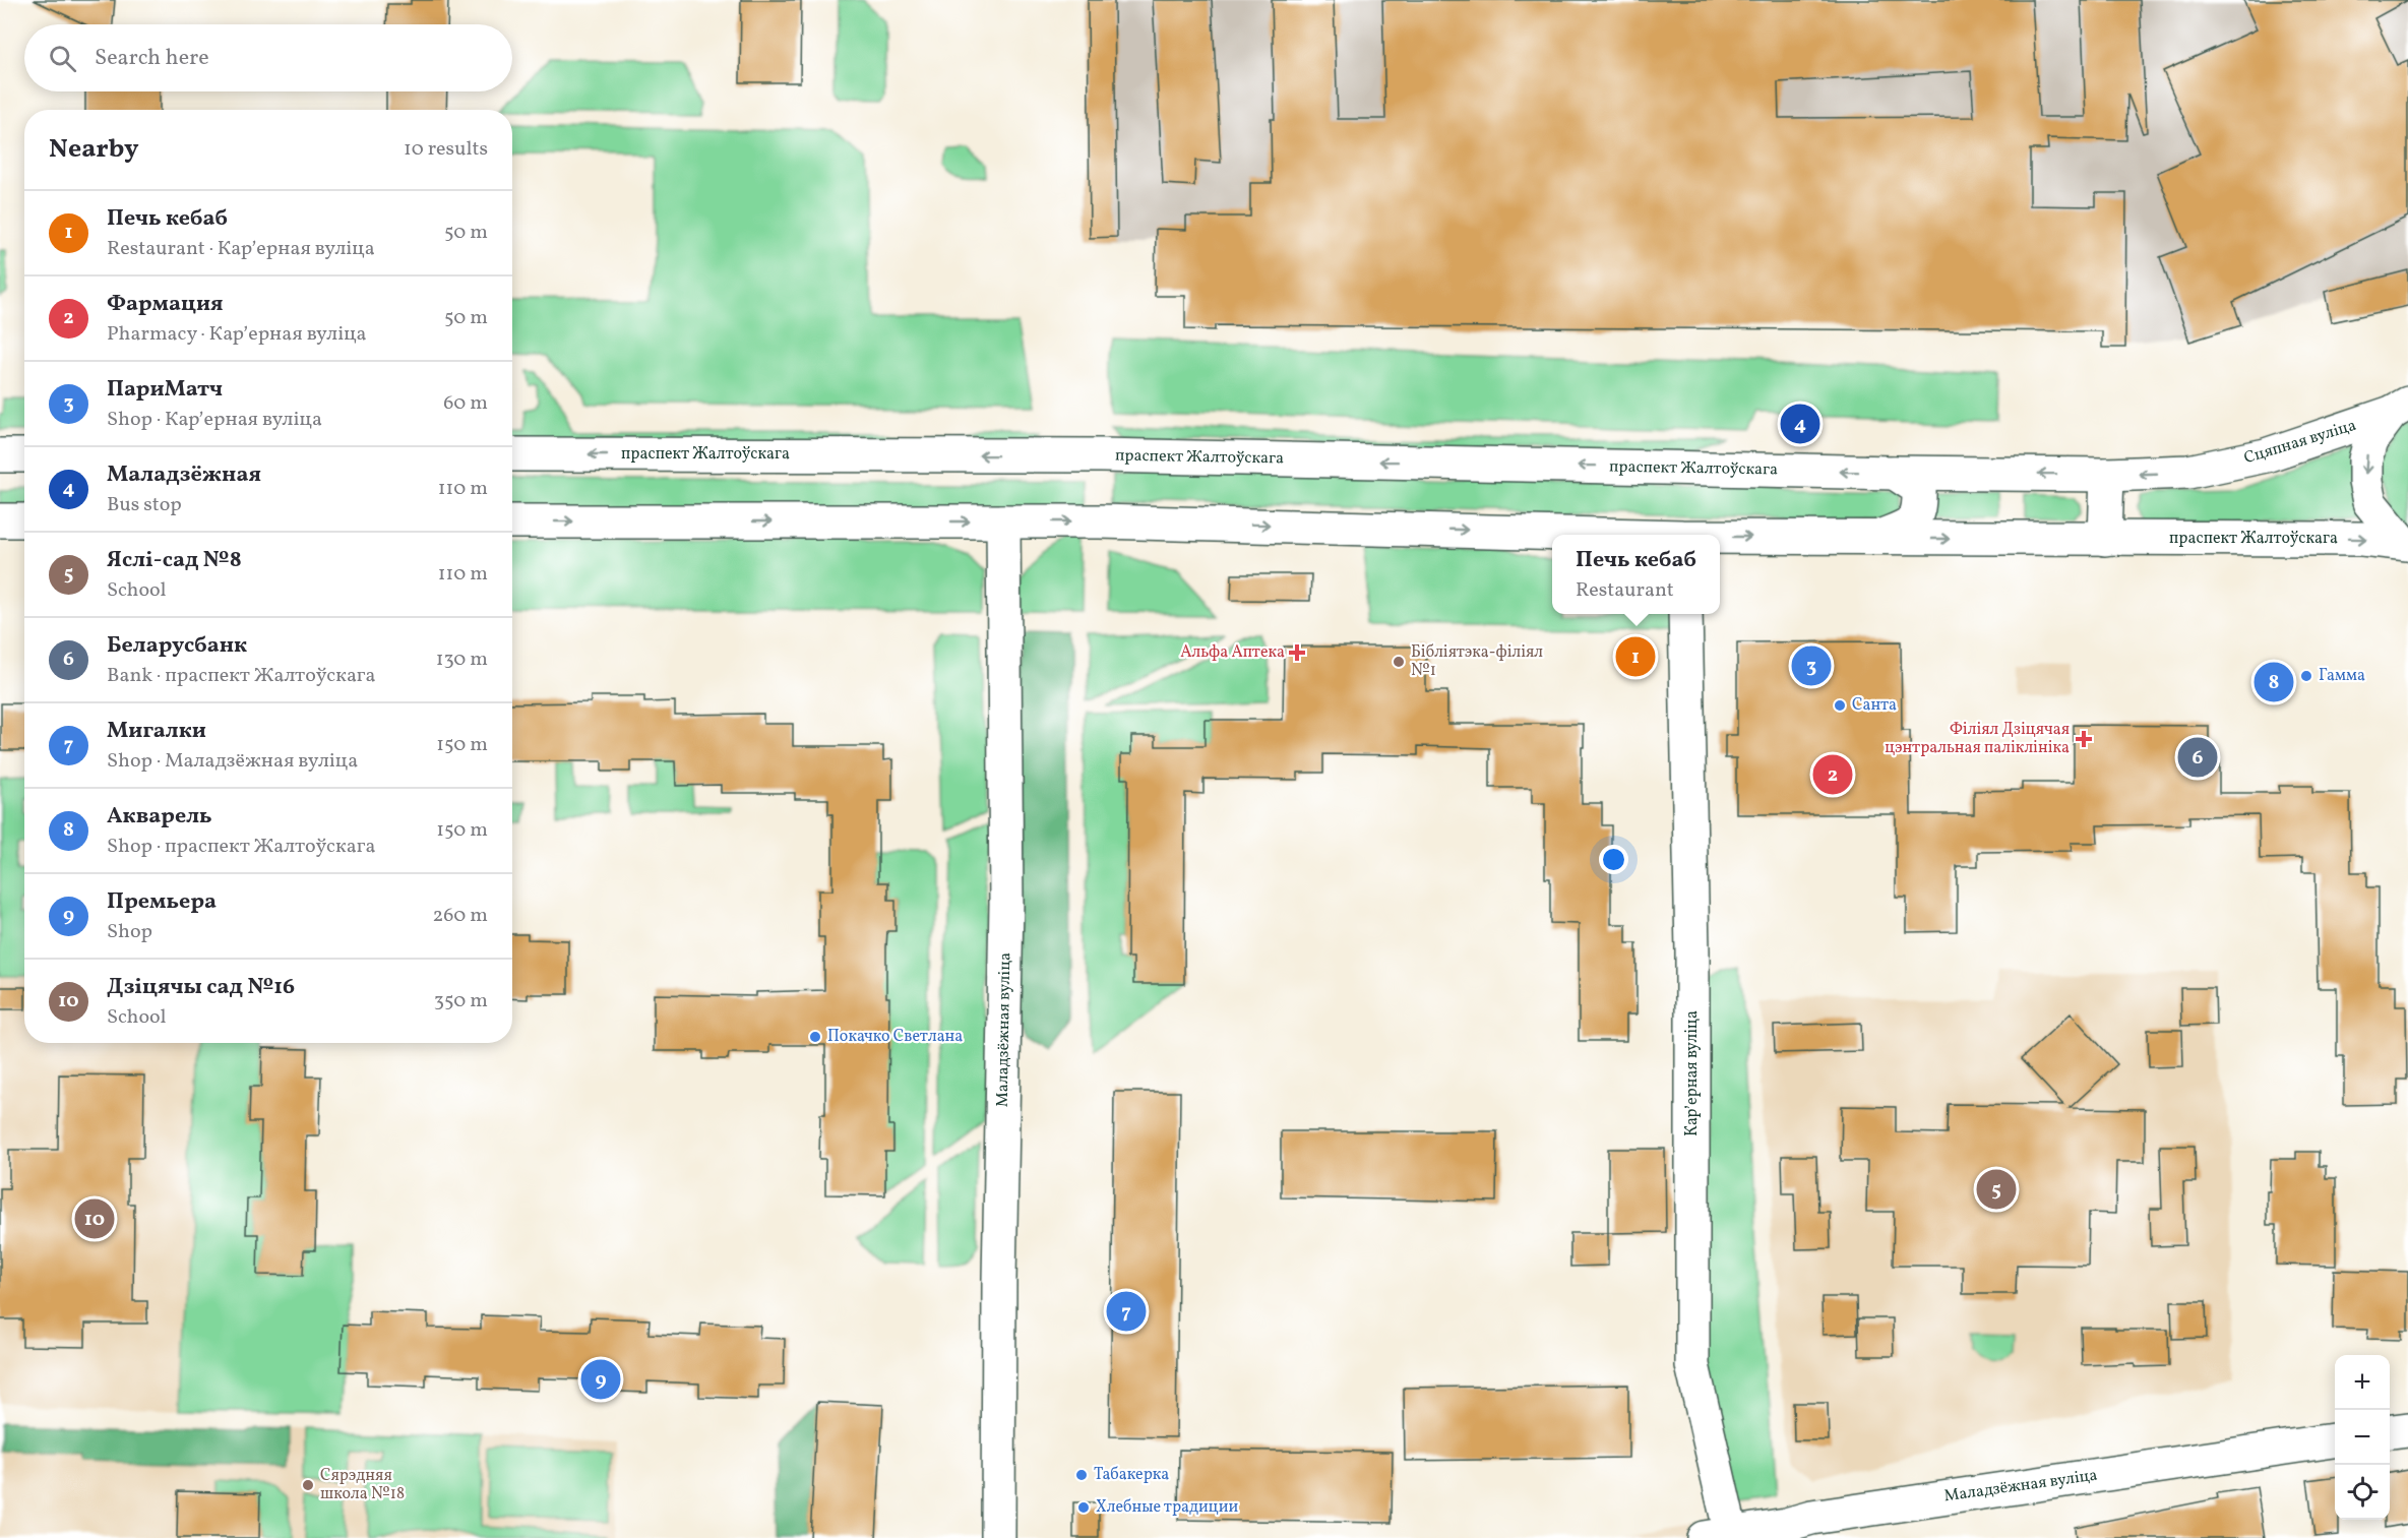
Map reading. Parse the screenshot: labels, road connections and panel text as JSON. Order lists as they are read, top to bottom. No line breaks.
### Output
{"streets":{"main road":["Сцяпная вуліца","праспект Жалтоўскага","Маладзёжная вуліца","Карʼерная вуліца"]},"crossings":[["Сцяпная вуліца","праспект Жалтоўскага"],["праспект Жалтоўскага","Маладзёжная вуліца"],["Маладзёжная вуліца","Карʼерная вуліца"]],"places":{"health":["Альфа Аптека","Філіял Дзіцячая цэнтральная паліклініка"],"other":["Бібліятэка-філіял №1","Гамма","Санта","Покачко Светлана","Табакерка","Сярэдняя школа №18","Хлебные традиции"]},"page":{"search":"Search here","heading":["Nearby","10 results"],"list":[{"mark":"1","name":"Печь кебаб","note":"Restaurant · Карʼерная вуліца","value":"50 m"},{"mark":"2","name":"Фармация","note":"Pharmacy · Карʼерная вуліца","value":"50 m"},{"mark":"3","name":"ПариМатч","note":"Shop · Карʼерная вуліца","value":"60 m"},{"mark":"4","name":"Маладзёжная","note":"Bus stop","value":"110 m"},{"mark":"5","name":"Яслі-сад №8","note":"School","value":"110 m"},{"mark":"6","name":"Беларусбанк","note":"Bank · праспект Жалтоўскага","value":"130 m"},{"mark":"7","name":"Мигалки","note":"Shop · Маладзёжная вуліца","value":"150 m"},{"mark":"8","name":"Акварель","note":"Shop · праспект Жалтоўскага","value":"150 m"},{"mark":"9","name":"Премьера","note":"Shop","value":"260 m"},{"mark":"10","name":"Дзіцячы сад №16","note":"School","value":"350 m"}],"pins":["4","1","3","8","6","2","5","10","7","9"],"popup":["Печь кебаб","Restaurant"],"map_buttons":["+","−"]}}
